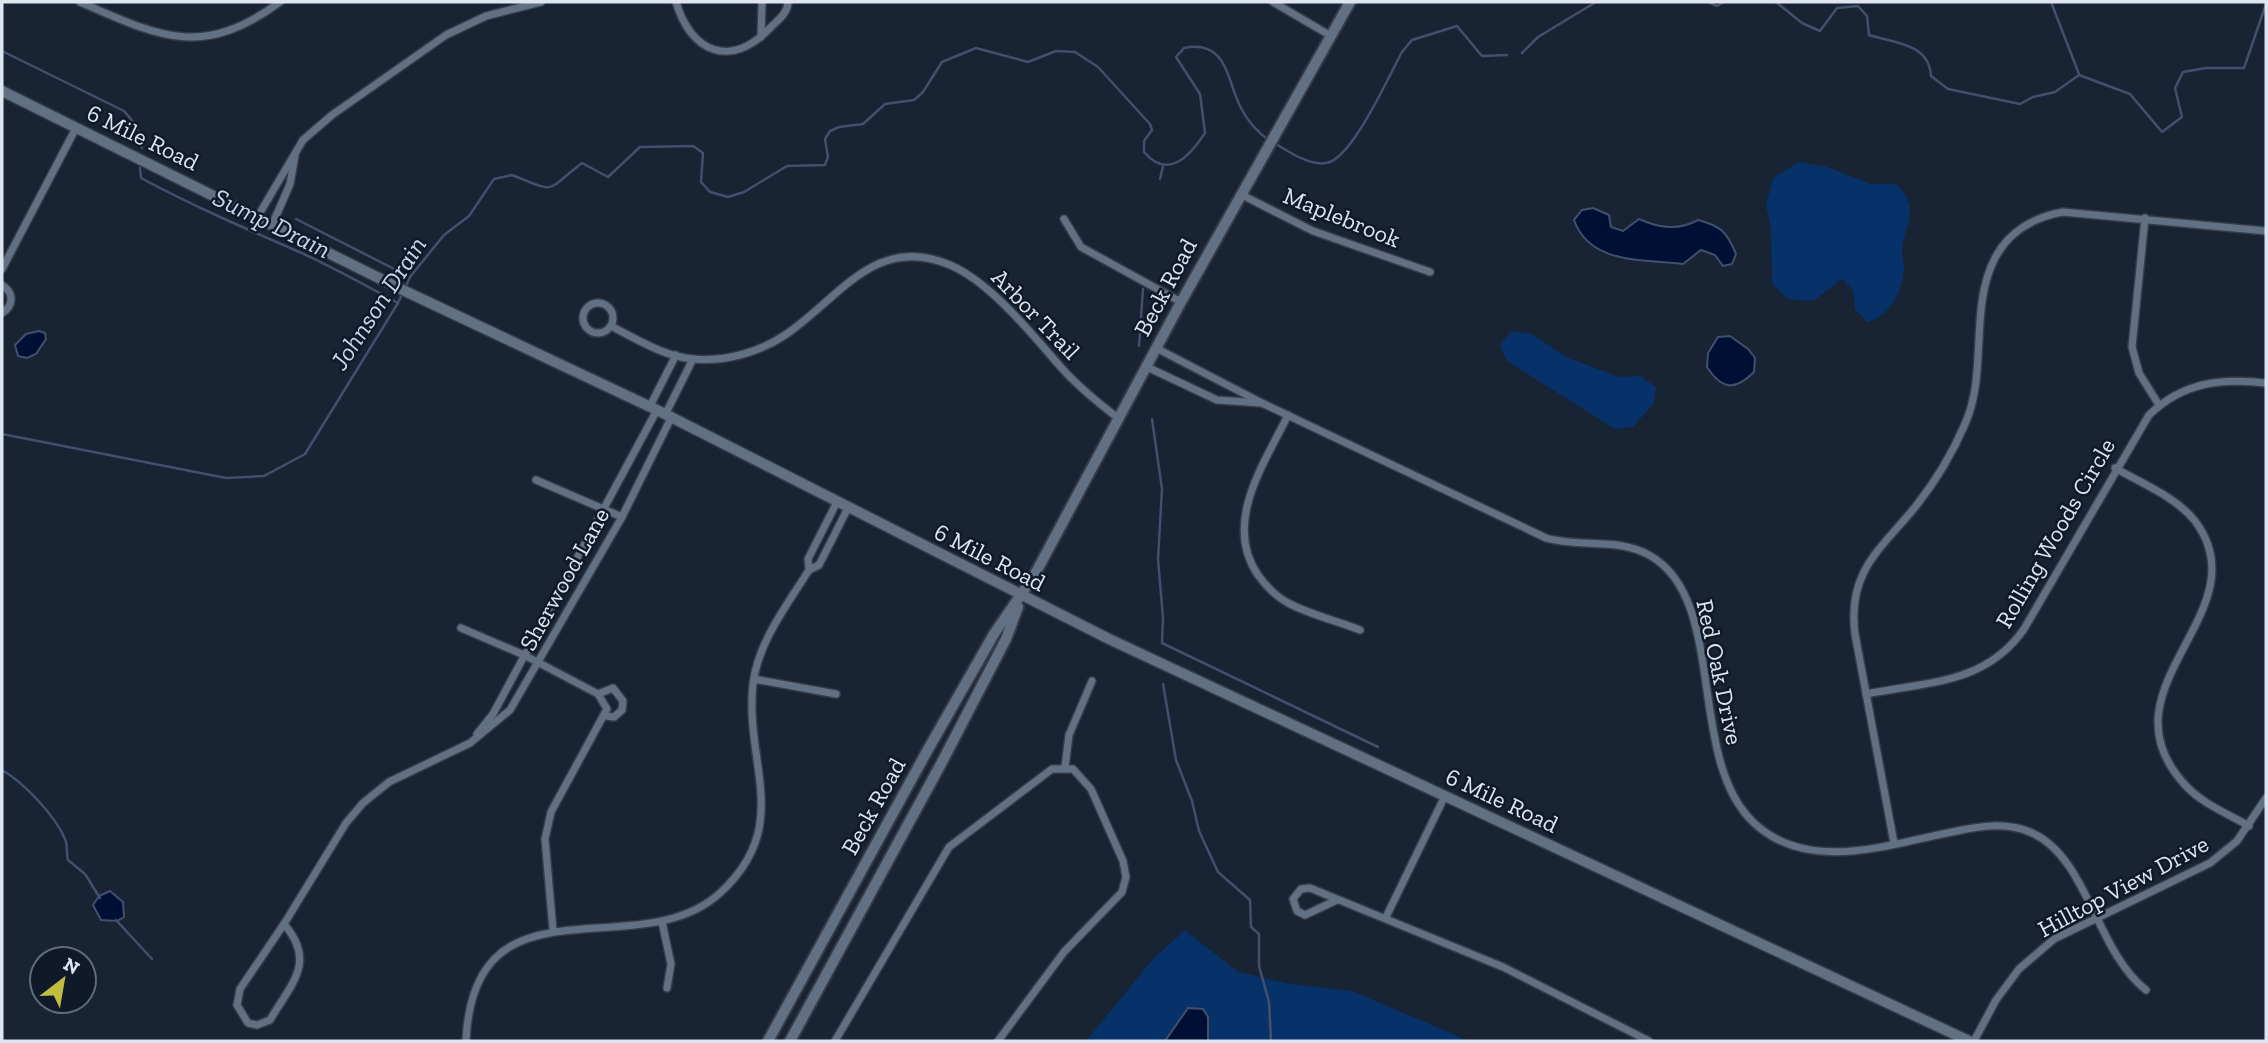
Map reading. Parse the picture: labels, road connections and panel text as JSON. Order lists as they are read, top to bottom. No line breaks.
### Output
{"streets":{"main road":["Beck Road"],"street":["6 Mile Road","Maplebrook","Arbor Trail","Rolling Woods Circle","Sherwood Lane","Red Oak Drive","Hilltop View Drive"]},"crossings":[["6 Mile Road","Beck Road"],["6 Mile Road","Sherwood Lane"],["6 Mile Road","Hilltop View Drive"],["Maplebrook","Beck Road"],["Beck Road","Arbor Trail"],["Beck Road","Red Oak Drive"],["Red Oak Drive","Hilltop View Drive"]],"water":["Sump Drain","Johnson Drain"],"north":"top right"}
